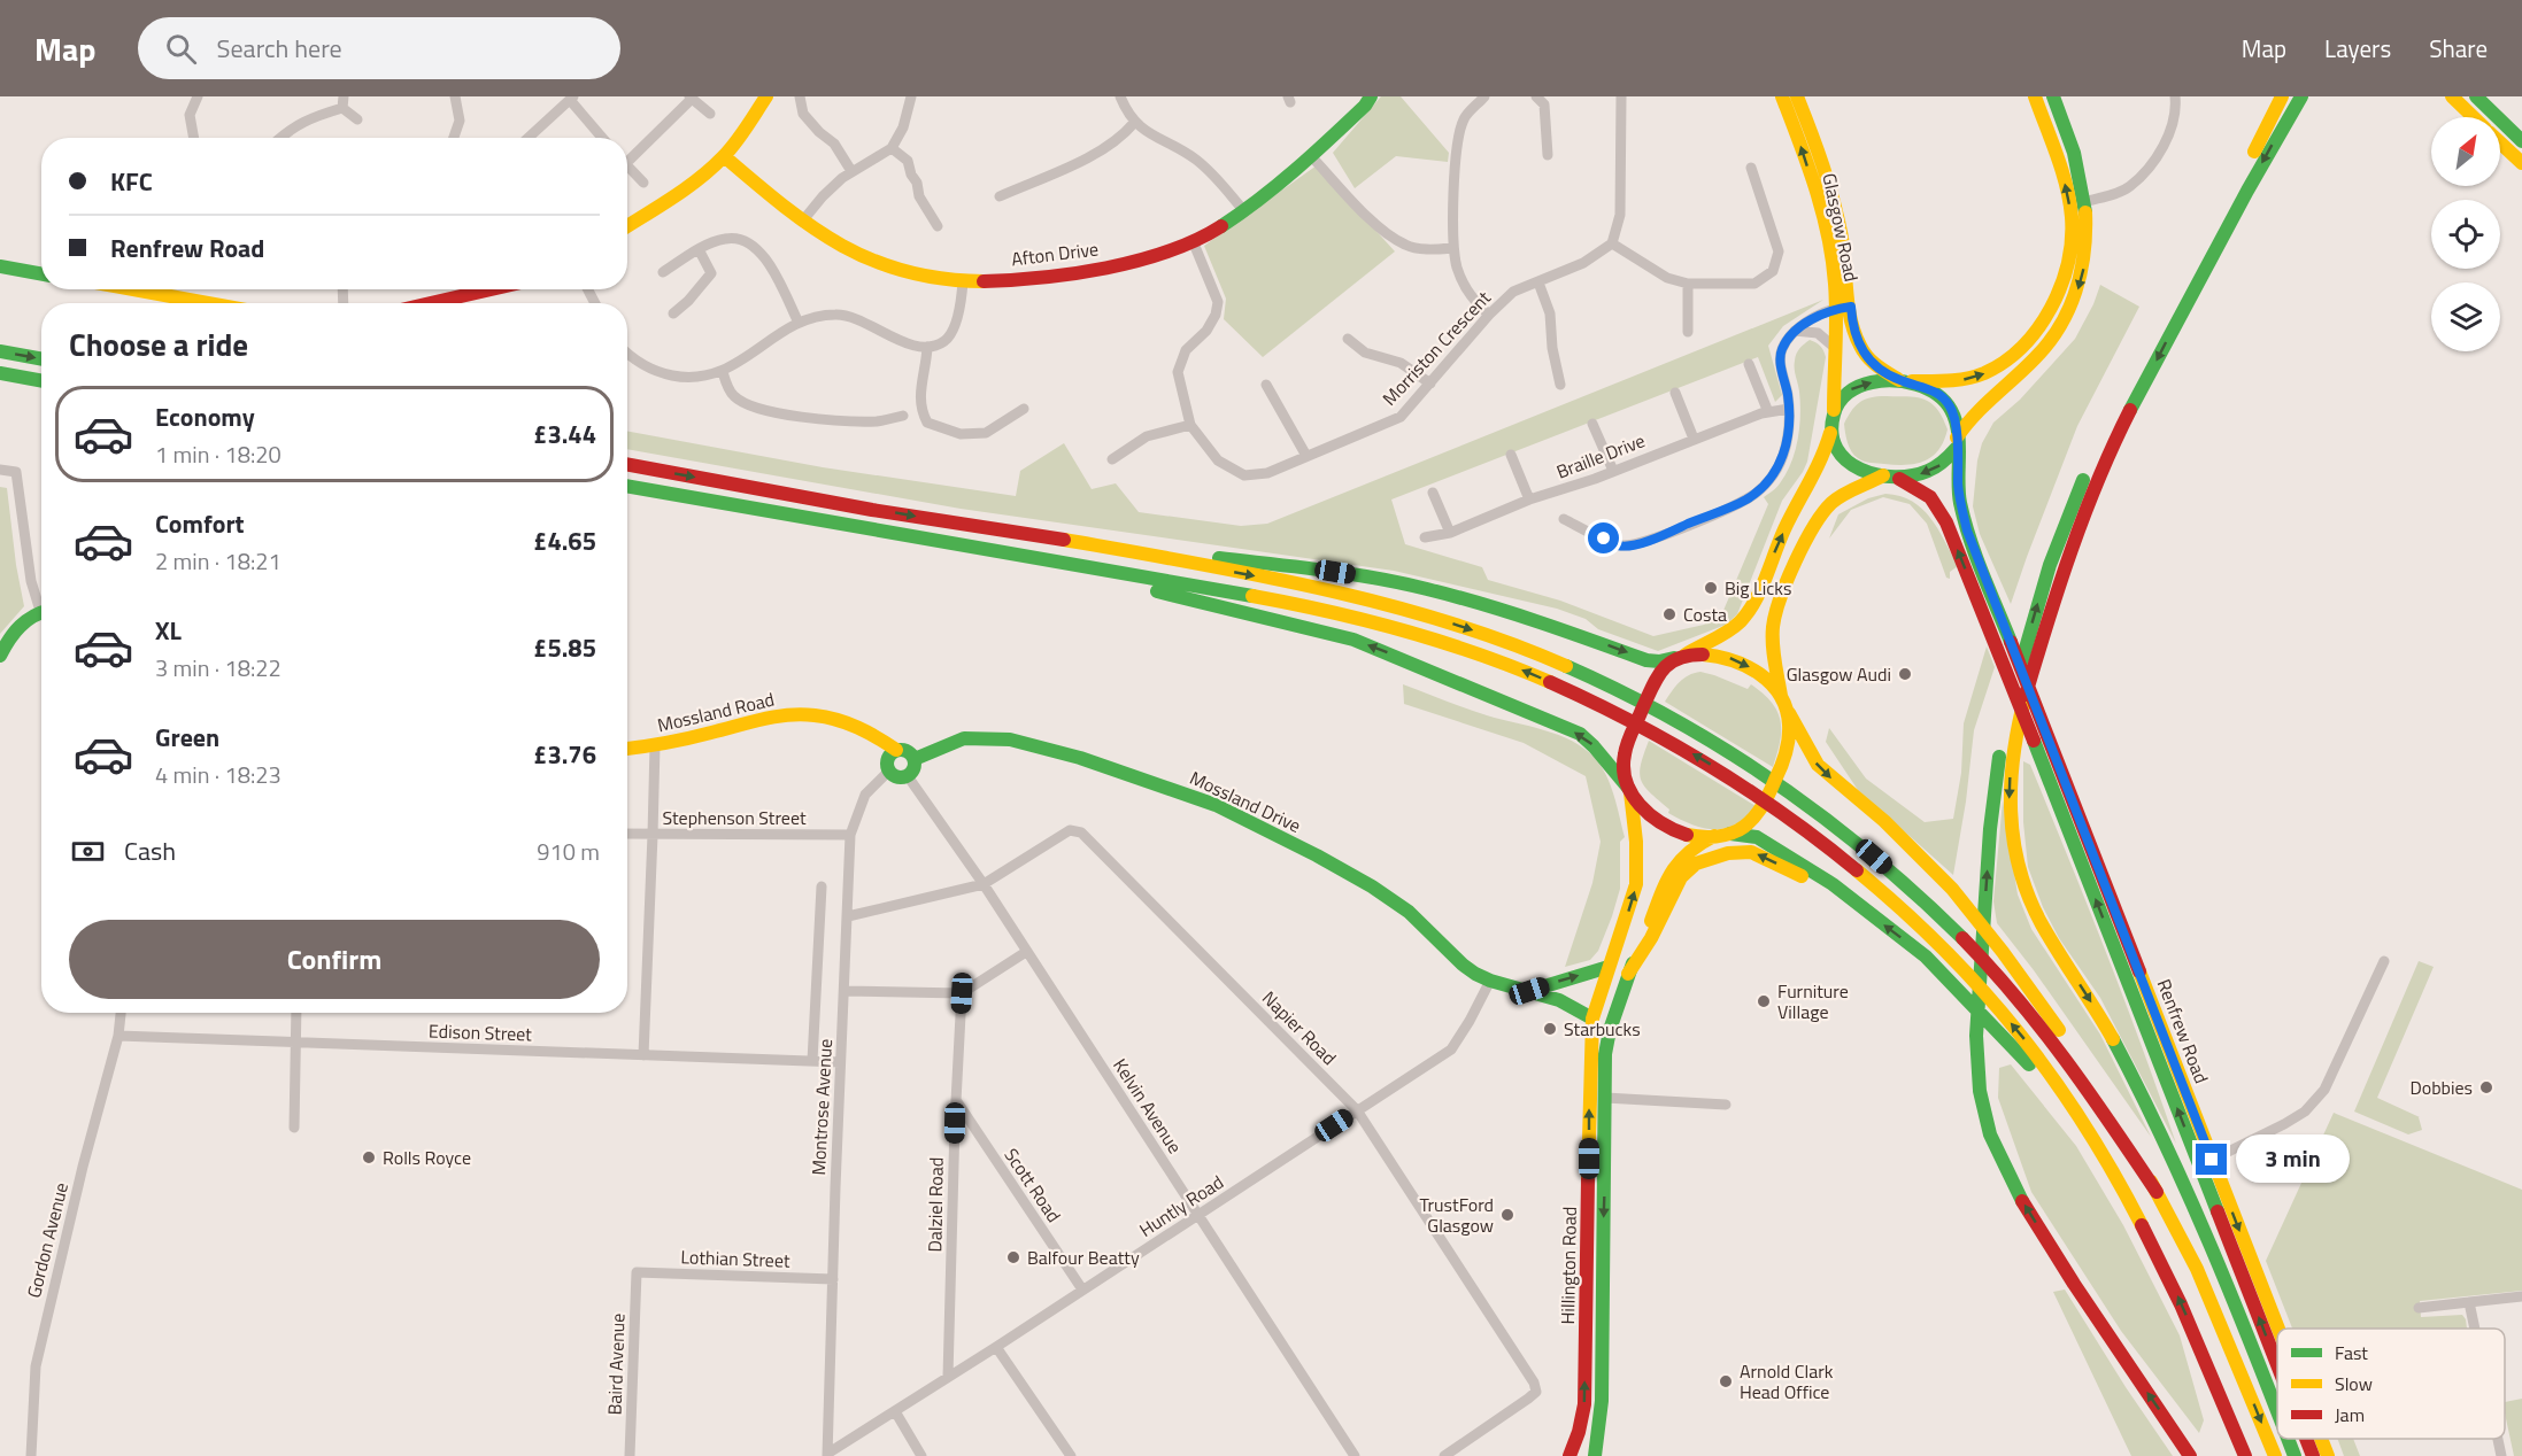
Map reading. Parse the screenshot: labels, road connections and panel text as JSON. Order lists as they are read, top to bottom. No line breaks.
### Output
{"streets":{"main road":["Glasgow Road","Afton Drive","Mossland Road","Mossland Drive","Renfrew Road","Hillington Road"],"street":["Morriston Crescent","Braille Drive","Stephenson Street","Napier Road","Edison Street","Kelvin Avenue","Montrose Avenue","Scott Road","Dalziel Road","Huntly Road","Gordon Avenue","Lothian Street","Baird Avenue"]},"crossings":[["Glasgow Road","Renfrew Road"],["Afton Drive","Morriston Crescent"],["Mossland Road","Mossland Drive"],["Mossland Road","Kelvin Avenue"],["Mossland Road","Montrose Avenue"],["Mossland Drive","Kelvin Avenue"],["Mossland Drive","Montrose Avenue"],["Mossland Drive","Huntly Road"],["Mossland Drive","Hillington Road"],["Stephenson Street","Montrose Avenue"],["Napier Road","Kelvin Avenue"],["Napier Road","Montrose Avenue"],["Napier Road","Huntly Road"],["Edison Street","Montrose Avenue"],["Edison Street","Gordon Avenue"],["Kelvin Avenue","Montrose Avenue"],["Kelvin Avenue","Huntly Road"],["Montrose Avenue","Huntly Road"],["Montrose Avenue","Lothian Street"],["Scott Road","Dalziel Road"],["Scott Road","Huntly Road"],["Dalziel Road","Huntly Road"],["Lothian Street","Baird Avenue"]],"places":["Big Licks","Costa","Glasgow Audi","Furniture Village","Starbucks","Dobbies","Rolls Royce","TrustFord Glasgow","Balfour Beatty","Arnold Clark Head Office"],"legend":["Fast","Slow","Jam"],"north":"top right","page":{"header":"Map","search":"Search here","nav":["Map","Layers","Share"],"banner":["KFC","Renfrew Road"],"heading":"Choose a ride","list":[{"name":"Economy","note":"1 min · 18:20","value":"£3.44"},{"name":"Comfort","note":"2 min · 18:21","value":"£4.65"},{"name":"XL","note":"3 min · 18:22","value":"£5.85"},{"name":"Green","note":"4 min · 18:23","value":"£3.76"}],"pay":["Cash","910 m"],"buttons":"Confirm","bubble":"3 min"}}
